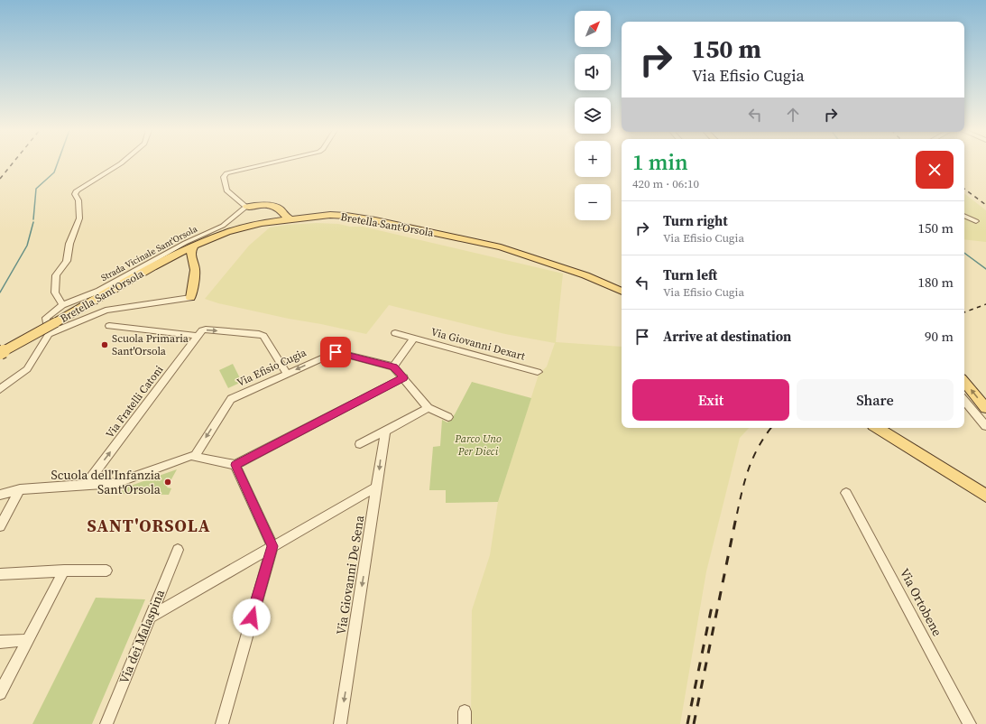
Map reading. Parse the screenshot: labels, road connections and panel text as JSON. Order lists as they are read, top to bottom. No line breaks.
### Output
{"streets":{"main road":["Bretella Sant'Orsola"],"street":["Strada Vicinale Sant'Orsola","Via Giovanni Dexart","Via Efisio Cugia","Via Fratelli Catoni","Via Giovanni De Sena","Via Ortobene","Via dei Malaspina"]},"crossings":[["Via Giovanni Dexart","Via Efisio Cugia"]],"one_way":["Via Fratelli Catoni","Via Giovanni De Sena"],"districts":["SANT'ORSOLA"],"parks":["Parco Uno Per Dieci"],"places":["Scuola Primaria Sant'Orsola","Scuola dell'Infanzia Sant'Orsola"],"north":"top right","page":{"map_buttons":["+","−"],"turn":["150 m","Via Efisio Cugia"],"heading":["1 min","420 m · 06:10"],"list":[{"name":"Turn right","note":"Via Efisio Cugia","value":"150 m"},{"name":"Turn left","note":"Via Efisio Cugia","value":"180 m"},{"name":"Arrive at destination","value":"90 m"}],"buttons":["Exit","Share"]}}
